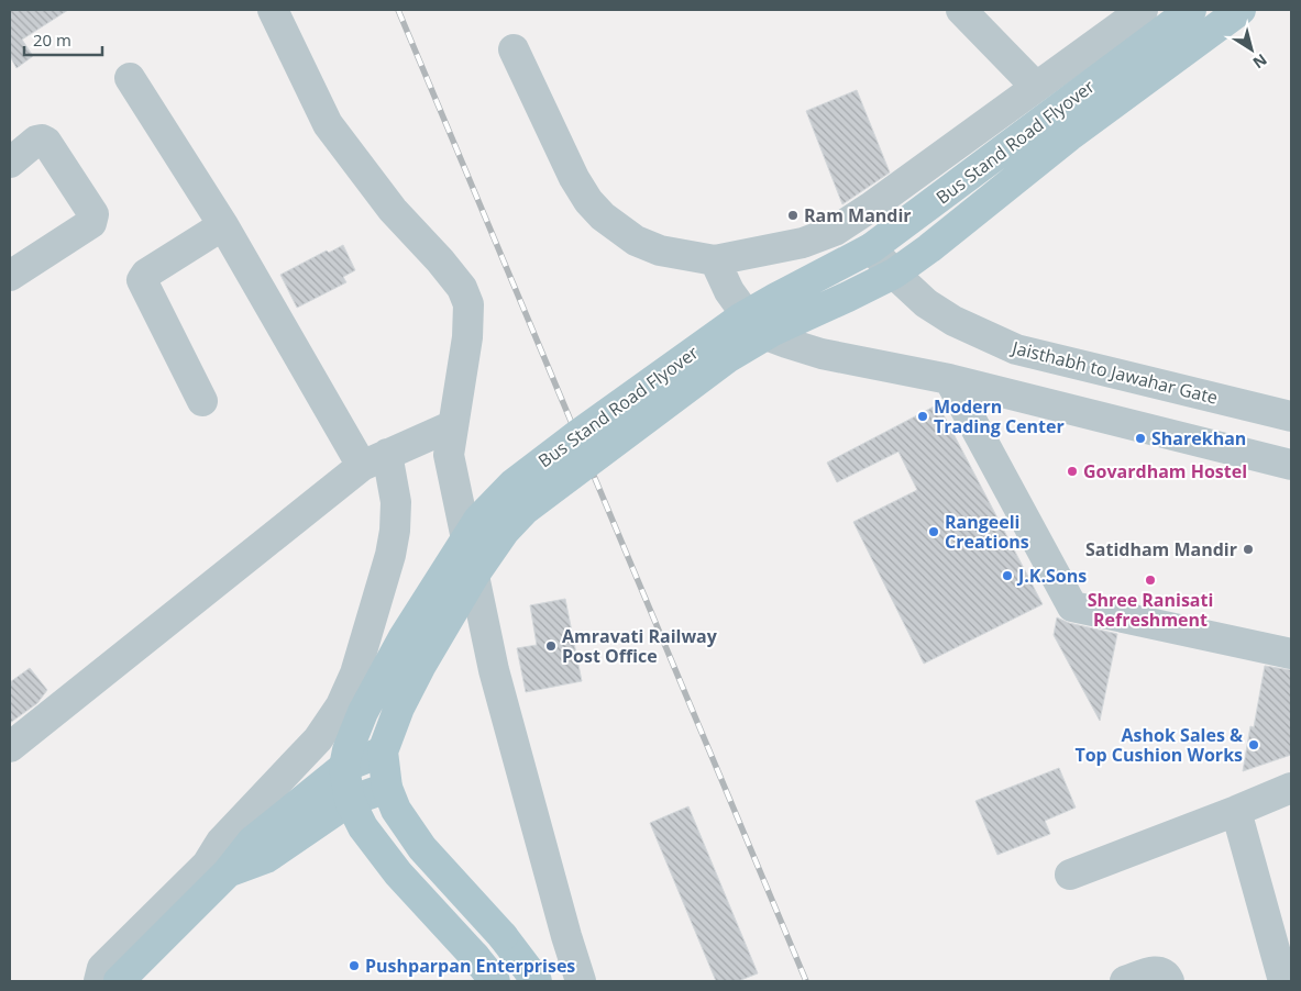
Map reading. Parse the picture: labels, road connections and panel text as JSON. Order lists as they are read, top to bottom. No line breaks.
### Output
{"streets":{"main road":["Bus Stand Road Flyover"],"street":["Jaisthabh to Jawahar Gate"]},"crossings":[["Bus Stand Road Flyover","Jaisthabh to Jawahar Gate"]],"places":["Ram Mandir","Modern Trading Center","Sharekhan","Govardham Hostel","Rangeeli Creations","Satidham Mandir","J.K.Sons","Shree Ranisati Refreshment","Amravati Railway Post Office","Ashok Sales & Top Cushion Works","Pushparpan Enterprises"],"scale_bar":"20 m","north":"bottom right"}
